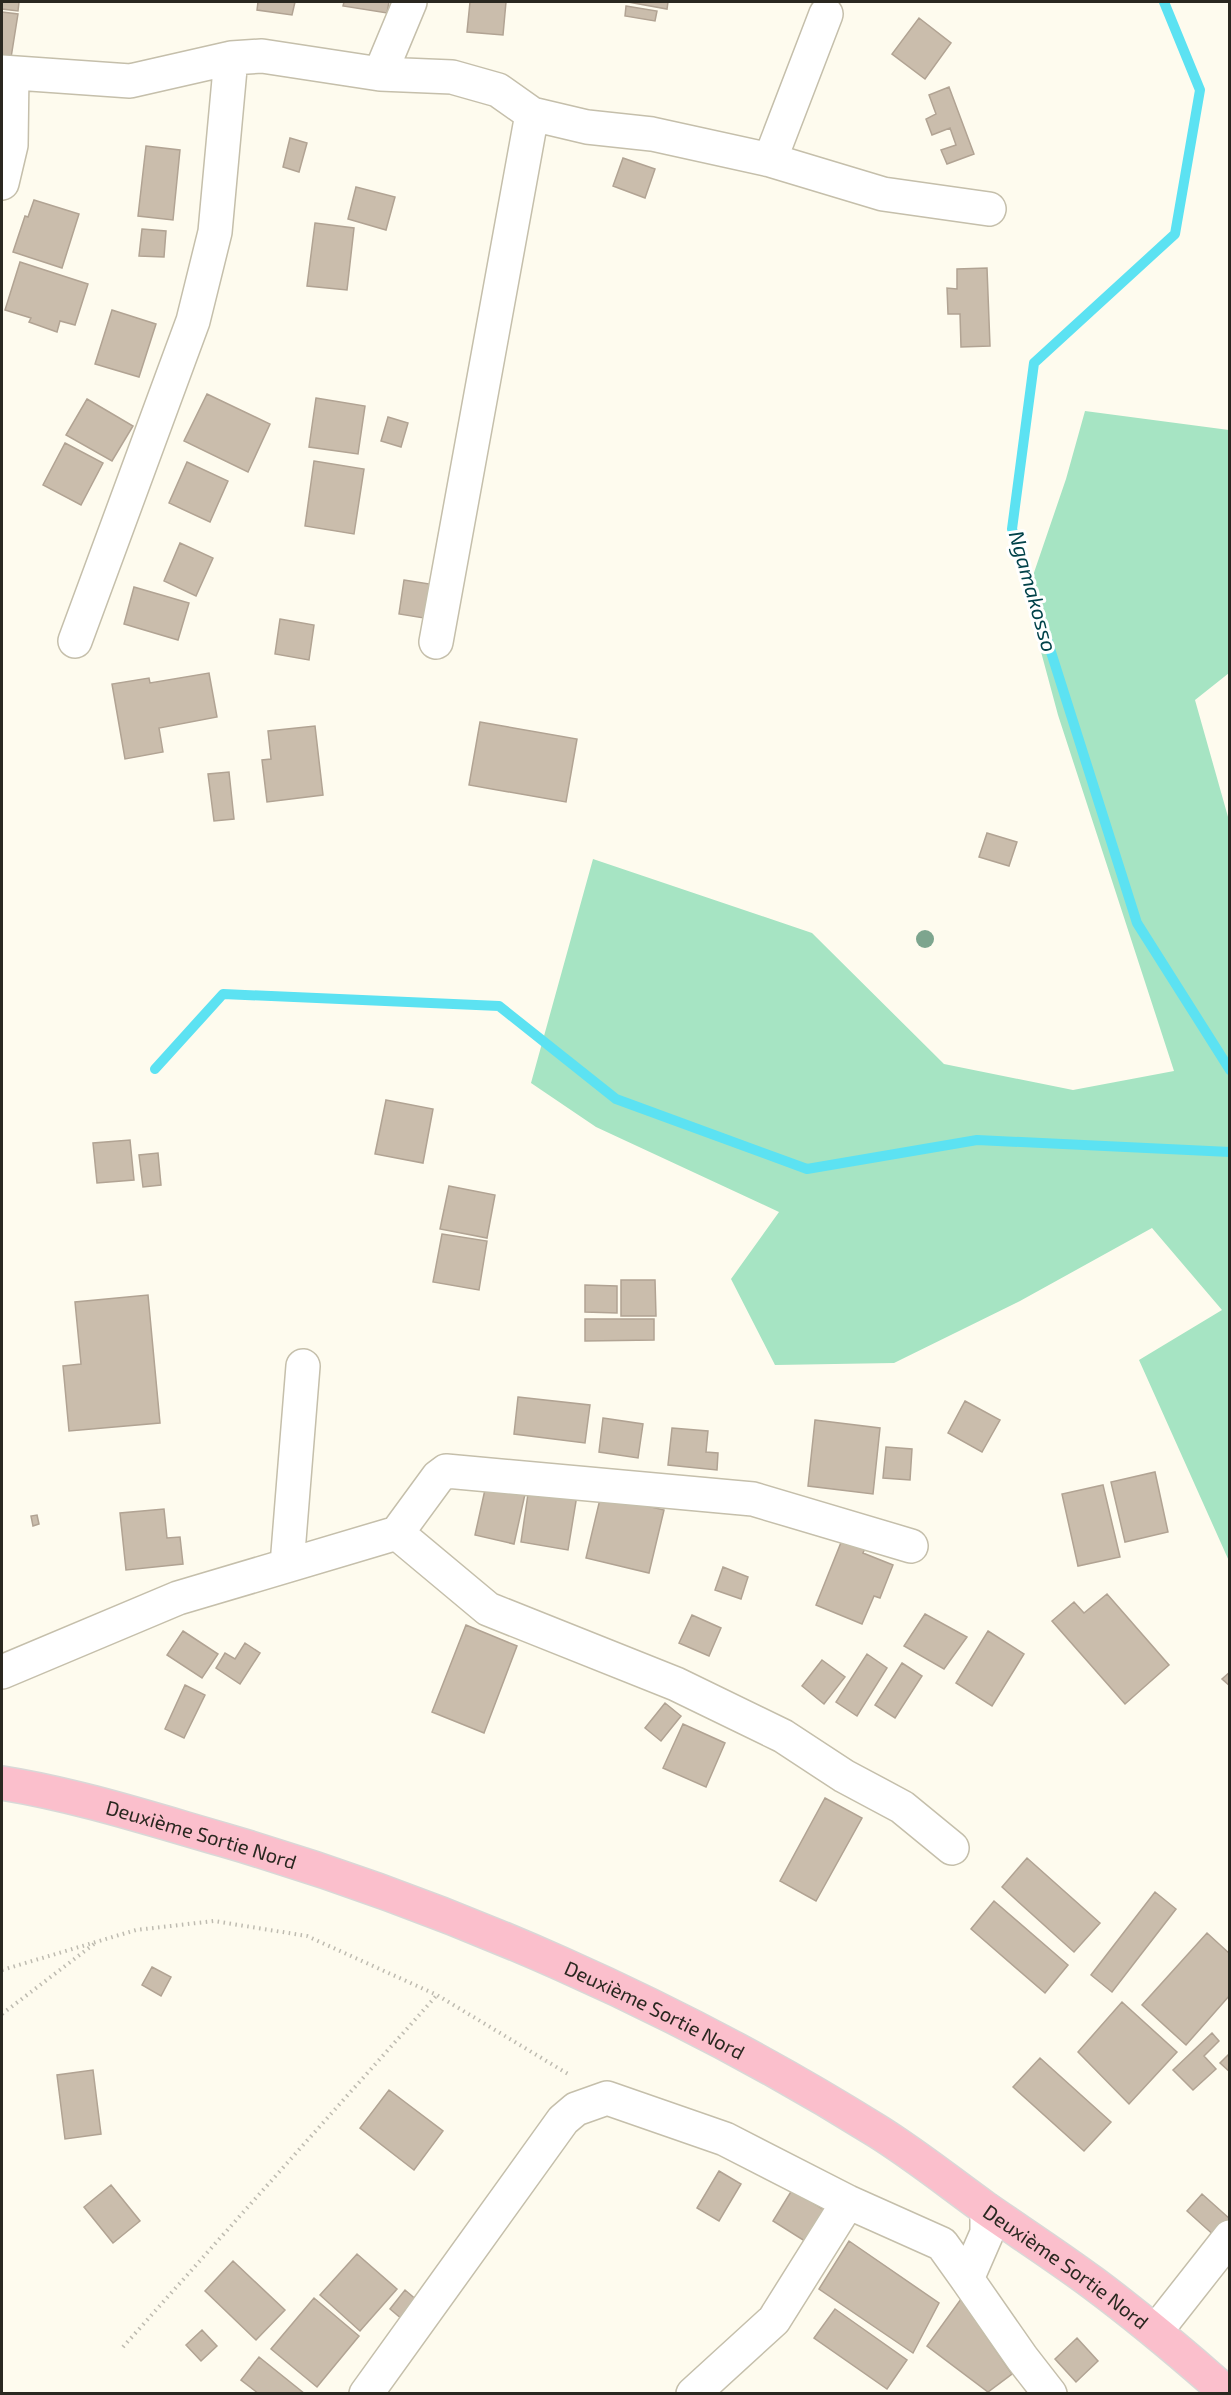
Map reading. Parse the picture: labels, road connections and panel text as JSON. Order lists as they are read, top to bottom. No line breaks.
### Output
{"streets":{"main road":["Deuxième Sortie Nord"]},"water":["Ngamakosso"]}
